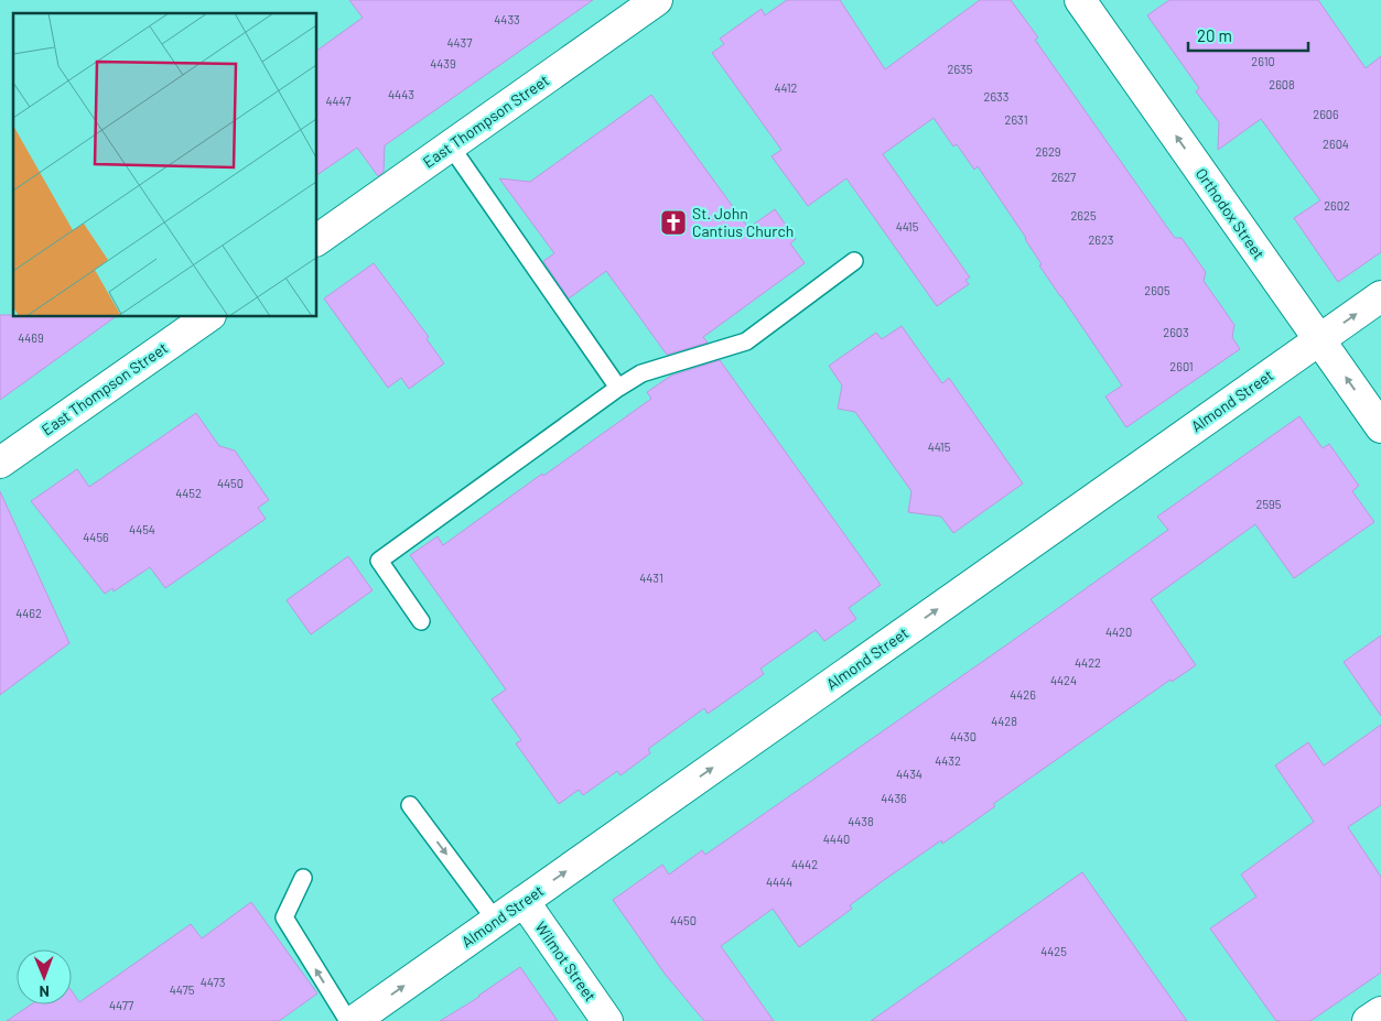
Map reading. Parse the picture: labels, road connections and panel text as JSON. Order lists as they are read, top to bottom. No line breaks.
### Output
{"streets":{"street":["East Thompson Street","Orthodox Street","Almond Street","Wilmot Street"]},"crossings":[["Orthodox Street","Almond Street"],["Almond Street","Wilmot Street"]],"one_way":["Orthodox Street","Almond Street"],"places":{"church":["St. John Cantius Church"]},"house_numbers":["4433","4437","2610","4439","2635","2608","4412","4443","2633","4447","2606","2631","2604","2629","2627","2602","2625","4415","2623","2605","2603","4469","2601","4415","4450","4452","2595","4454","4456","4431","4462","4420","4422","4424","4426","4428","4430","4432","4434","4436","4438","4440","4442","4444","4450","4425","4473","4475","4477"],"scale_bar":"20 m","north":"bottom"}
